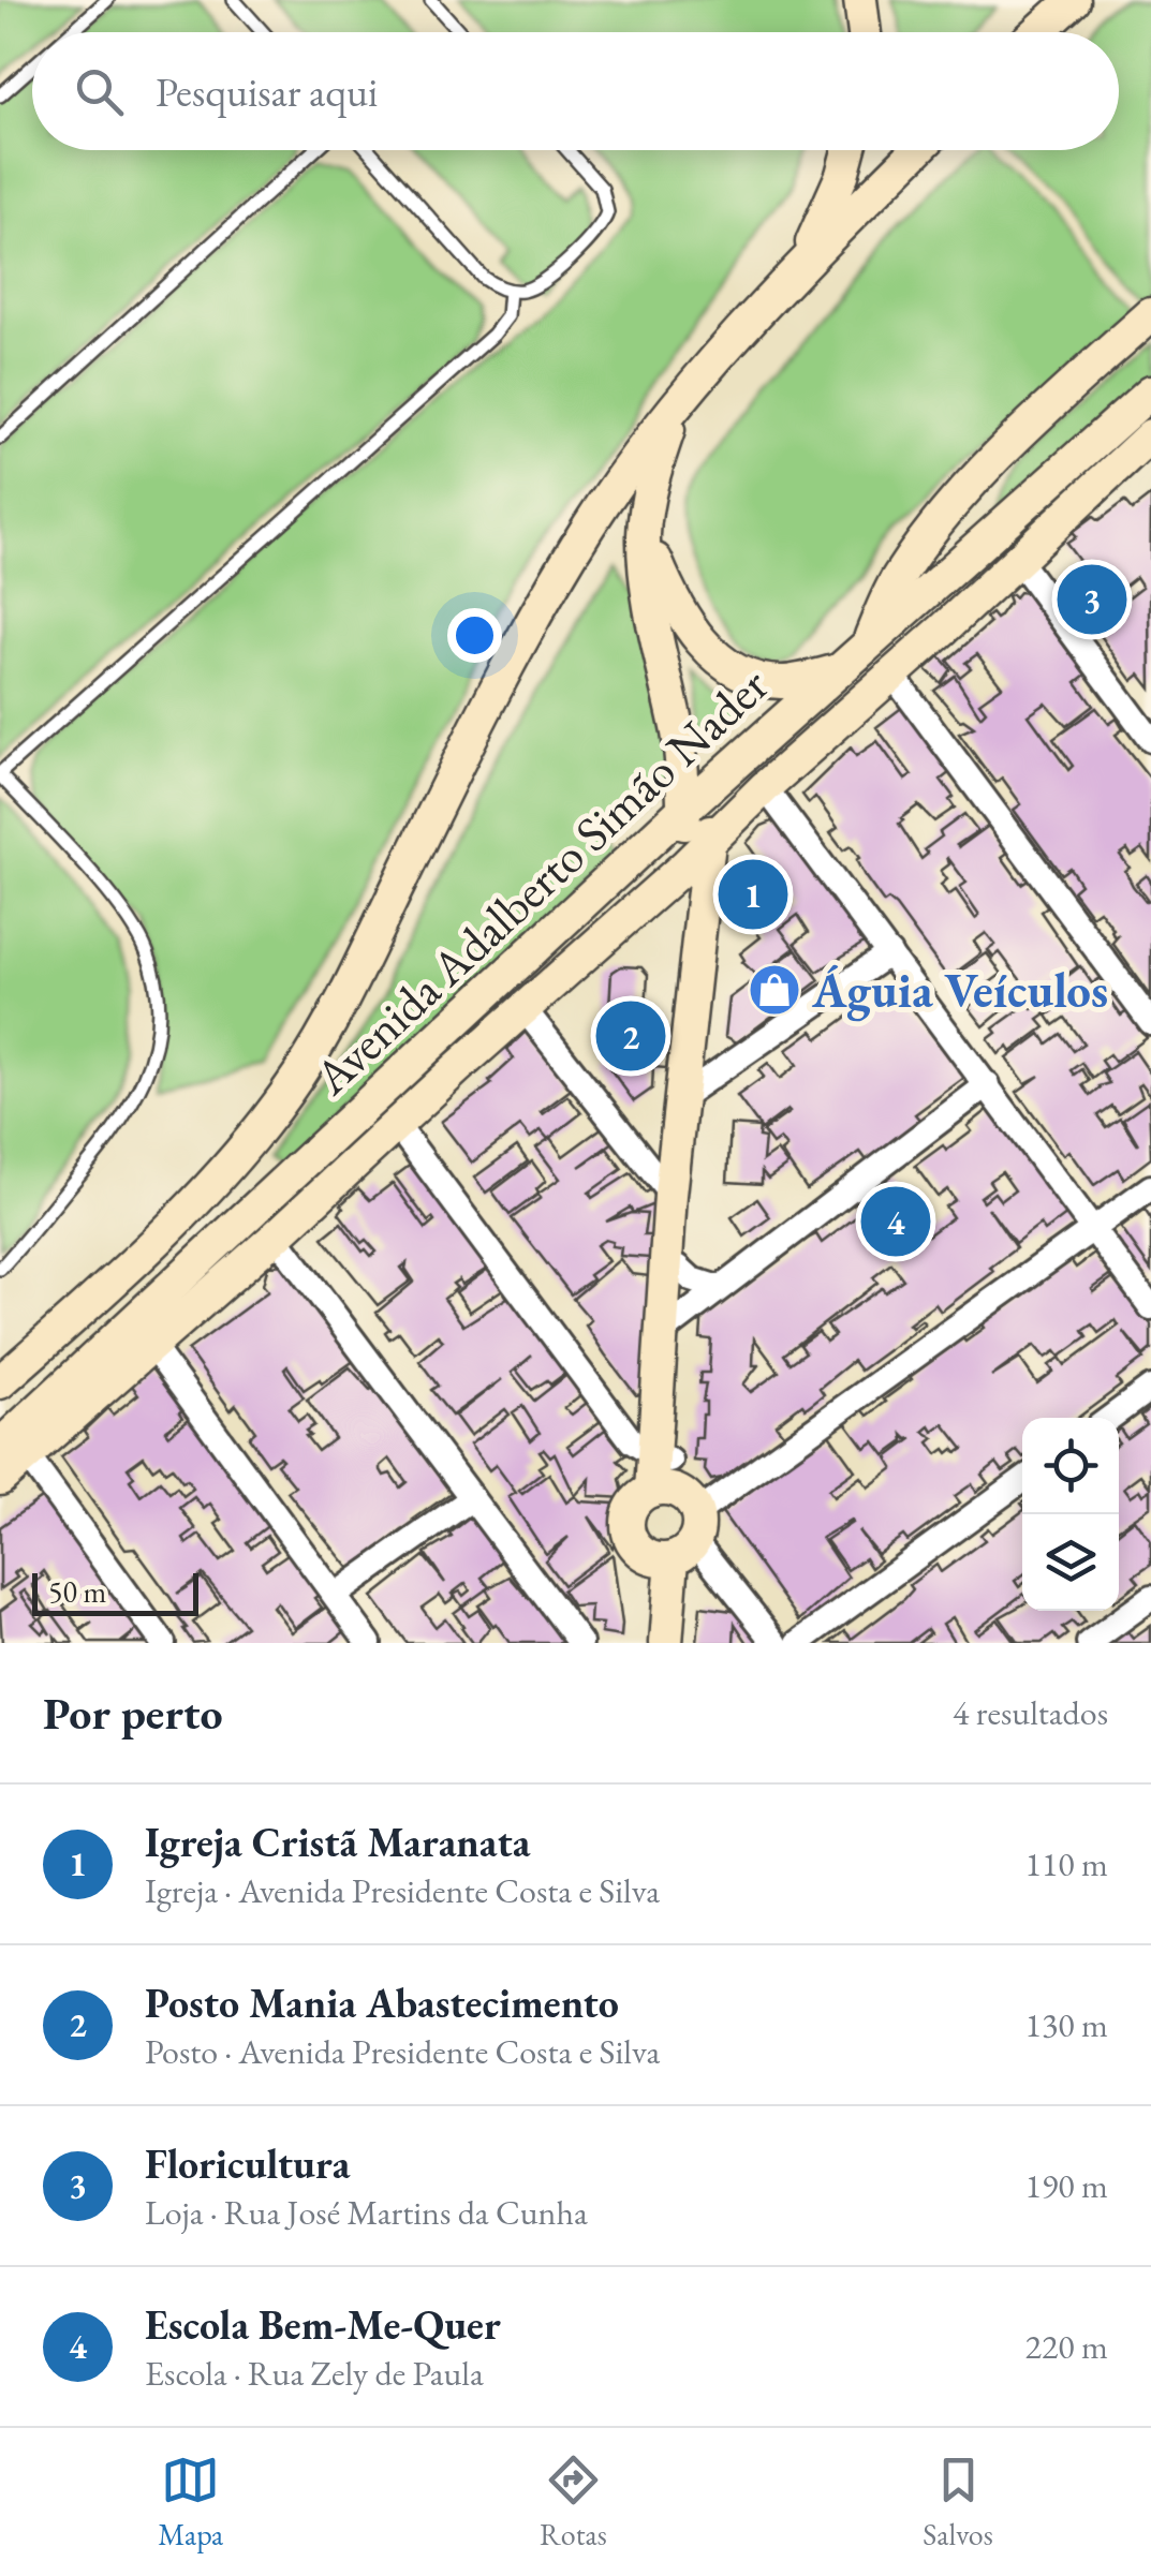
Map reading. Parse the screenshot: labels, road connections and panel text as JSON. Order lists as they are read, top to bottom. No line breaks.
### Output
{"streets":{"main road":["Avenida Adalberto Simão Nader"]},"places":{"shop":["Águia Veículos"]},"scale_bar":"50 m","page":{"search":"Pesquisar aqui","pins":["3","1","2","4"],"scale":"50 m","heading":["Por perto","4 resultados"],"list":[{"mark":"1","name":"Igreja Cristã Maranata","note":"Igreja · Avenida Presidente Costa e Silva","value":"110 m"},{"mark":"2","name":"Posto Mania Abastecimento","note":"Posto · Avenida Presidente Costa e Silva","value":"130 m"},{"mark":"3","name":"Floricultura","note":"Loja · Rua José Martins da Cunha","value":"190 m"},{"mark":"4","name":"Escola Bem-Me-Quer","note":"Escola · Rua Zely de Paula","value":"220 m"}],"nav":["Mapa","Rotas","Salvos"]}}
